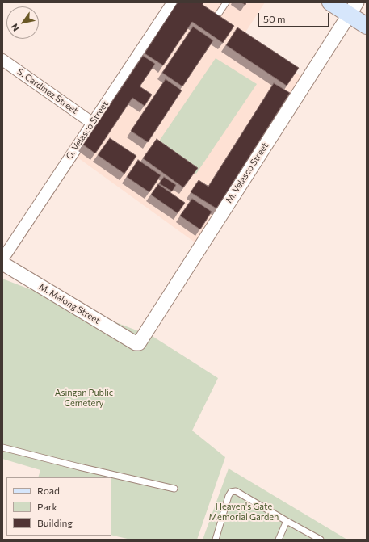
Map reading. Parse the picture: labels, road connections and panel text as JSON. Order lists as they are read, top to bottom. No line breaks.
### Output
{"streets":{"street":["S. Cardinez Street","G. Velasco Street","M. Velasco Street","M. Malong Street"]},"crossings":[["S. Cardinez Street","G. Velasco Street"],["M. Velasco Street","M. Malong Street"]],"parks":["Asingan Public Cemetery","Heaven's Gate Memorial Garden"],"legend":["Road","Park","Building"],"scale_bar":"50 m","north":"bottom left"}
